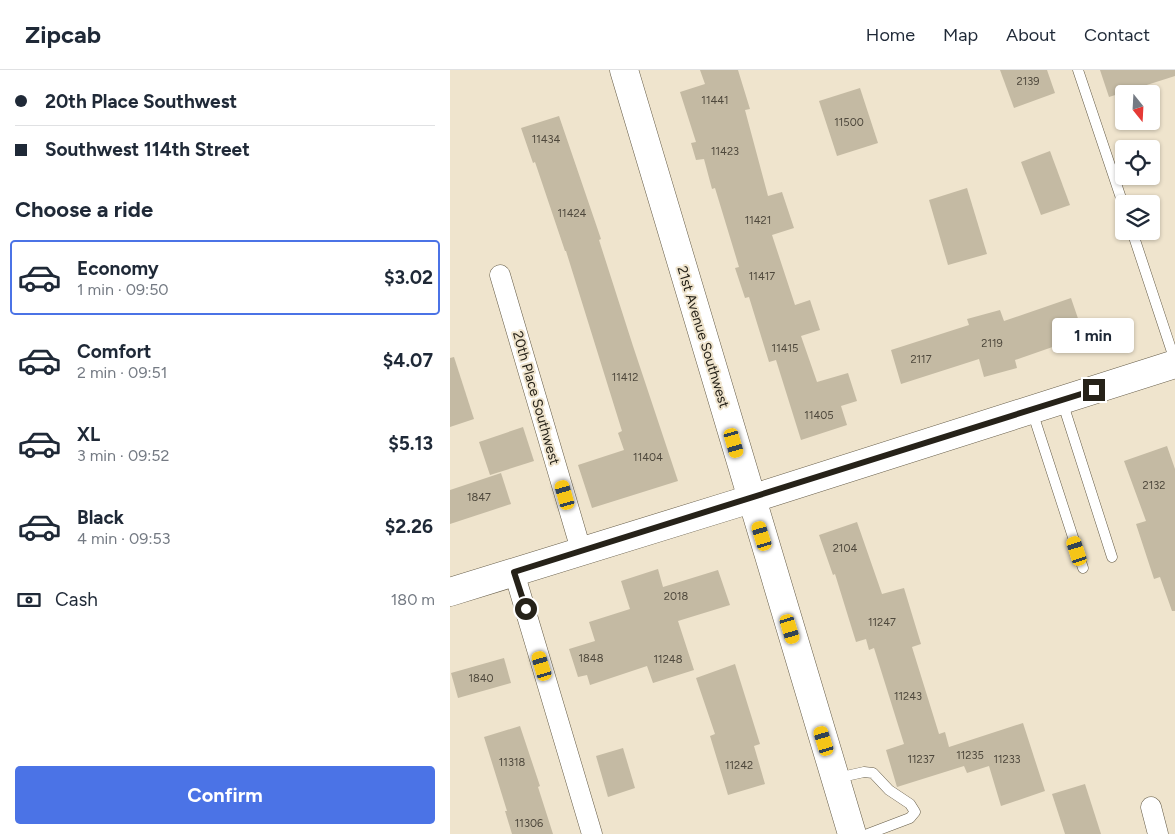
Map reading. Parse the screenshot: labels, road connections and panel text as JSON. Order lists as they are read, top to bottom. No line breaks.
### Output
{"streets":{"street":["21st Avenue Southwest","20th Place Southwest"]},"house_numbers":["2139","11441","11500","11434","11423","11424","11421","11417","2119","11415","2117","11412","11405","11404","2132","1847","2104","2018","11247","1848","11248","1840","11243","11235","11237","11233","11318","11242","11306"],"north":"bottom","page":{"header":"Zipcab","nav":["Home","Map","About","Contact"],"banner":["20th Place Southwest","Southwest 114th Street"],"heading":"Choose a ride","list":[{"name":"Economy","note":"1 min · 09:50","value":"$3.02"},{"name":"Comfort","note":"2 min · 09:51","value":"$4.07"},{"name":"XL","note":"3 min · 09:52","value":"$5.13"},{"name":"Black","note":"4 min · 09:53","value":"$2.26"}],"bubble":"1 min","pay":["Cash","180 m"],"buttons":"Confirm"}}
